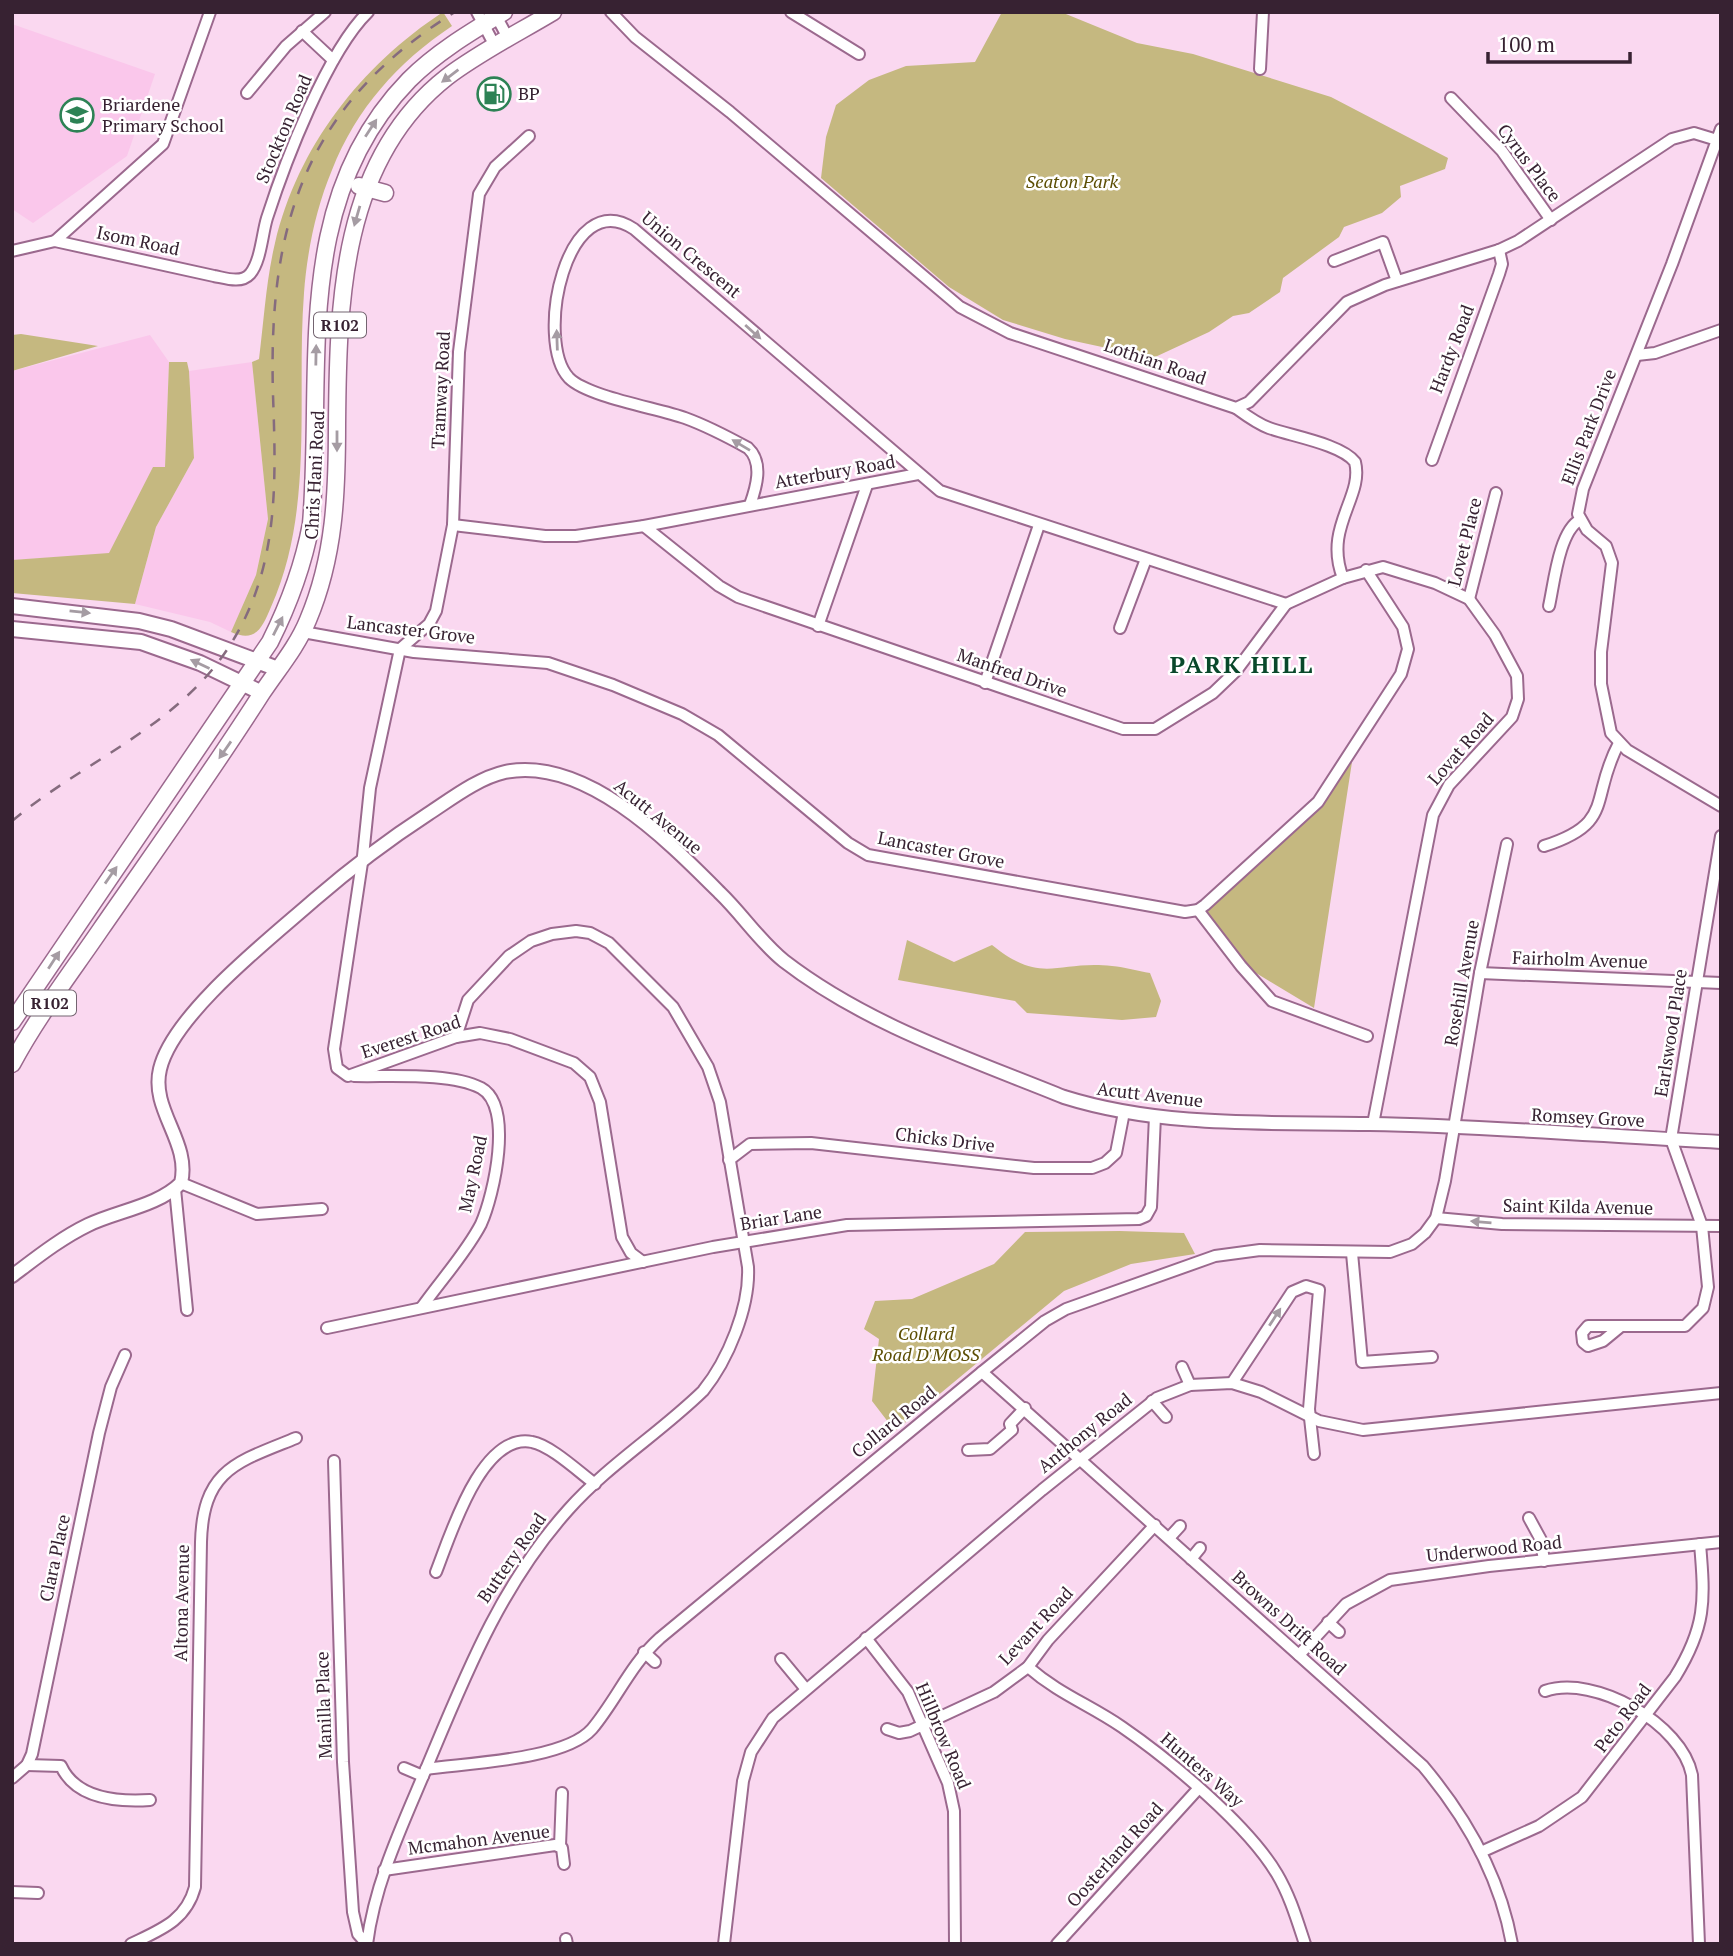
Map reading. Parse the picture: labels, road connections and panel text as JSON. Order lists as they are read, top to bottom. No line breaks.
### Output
{"streets":{"main road":["R102","Chris Hani Road"],"street":["Stockton Road","Cyrus Place","Isom Road","Union Crescent","Hardy Road","Lothian Road","Tramway Road","Ellis Park Drive","Atterbury Road","Lovet Place","Lancaster Grove","Manfred Drive","Lovat Road","Acutt Avenue","Fairholm Avenue","Rosehill Avenue","Earlswood Place","Everest Road","Romsey Grove","Chicks Drive","May Road","Saint Kilda Avenue","Briar Lane","Collard Road","Anthony Road","Underwood Road","Clara Place","Buttery Road","Altona Avenue","Browns Drift Road","Levant Road","Manilla Place","Peto Road","Hillbrow Road","Hunters Way","Mcmahon Avenue","Oosterland Road"]},"crossings":[["Stockton Road","Isom Road"],["Union Crescent","Atterbury Road"],["Tramway Road","Atterbury Road"],["Tramway Road","Lancaster Grove"],["Tramway Road","Everest Road"],["Atterbury Road","Manfred Drive"],["Chris Hani Road","Lancaster Grove"],["Lovet Place","Lovat Road"],["Lancaster Grove","Everest Road"],["Manfred Drive","Lovat Road"],["Lovat Road","Acutt Avenue"],["Acutt Avenue","Rosehill Avenue"],["Acutt Avenue","Everest Road"],["Acutt Avenue","Romsey Grove"],["Acutt Avenue","Chicks Drive"],["Acutt Avenue","Briar Lane"],["Fairholm Avenue","Rosehill Avenue"],["Fairholm Avenue","Earlswood Place"],["Rosehill Avenue","Romsey Grove"],["Earlswood Place","Romsey Grove"],["Earlswood Place","Saint Kilda Avenue"],["Everest Road","May Road"],["Everest Road","Briar Lane"],["Everest Road","Buttery Road"],["Chicks Drive","Buttery Road"],["May Road","Briar Lane"],["Saint Kilda Avenue","Collard Road"],["Briar Lane","Buttery Road"],["Collard Road","Buttery Road"],["Collard Road","Browns Drift Road"],["Anthony Road","Browns Drift Road"],["Anthony Road","Hillbrow Road"],["Underwood Road","Browns Drift Road"],["Underwood Road","Peto Road"],["Buttery Road","Manilla Place"],["Buttery Road","Mcmahon Avenue"],["Browns Drift Road","Levant Road"],["Browns Drift Road","Peto Road"],["Levant Road","Hillbrow Road"],["Levant Road","Hunters Way"],["Hunters Way","Oosterland Road"]],"one_way":["Saint Kilda Avenue"],"districts":["PARK HILL"],"parks":["Seaton Park","Collard Road D'MOSS"],"places":{"fuel station":["BP"],"school or university":["Briardene Primary School"]},"scale_bar":"100 m"}
